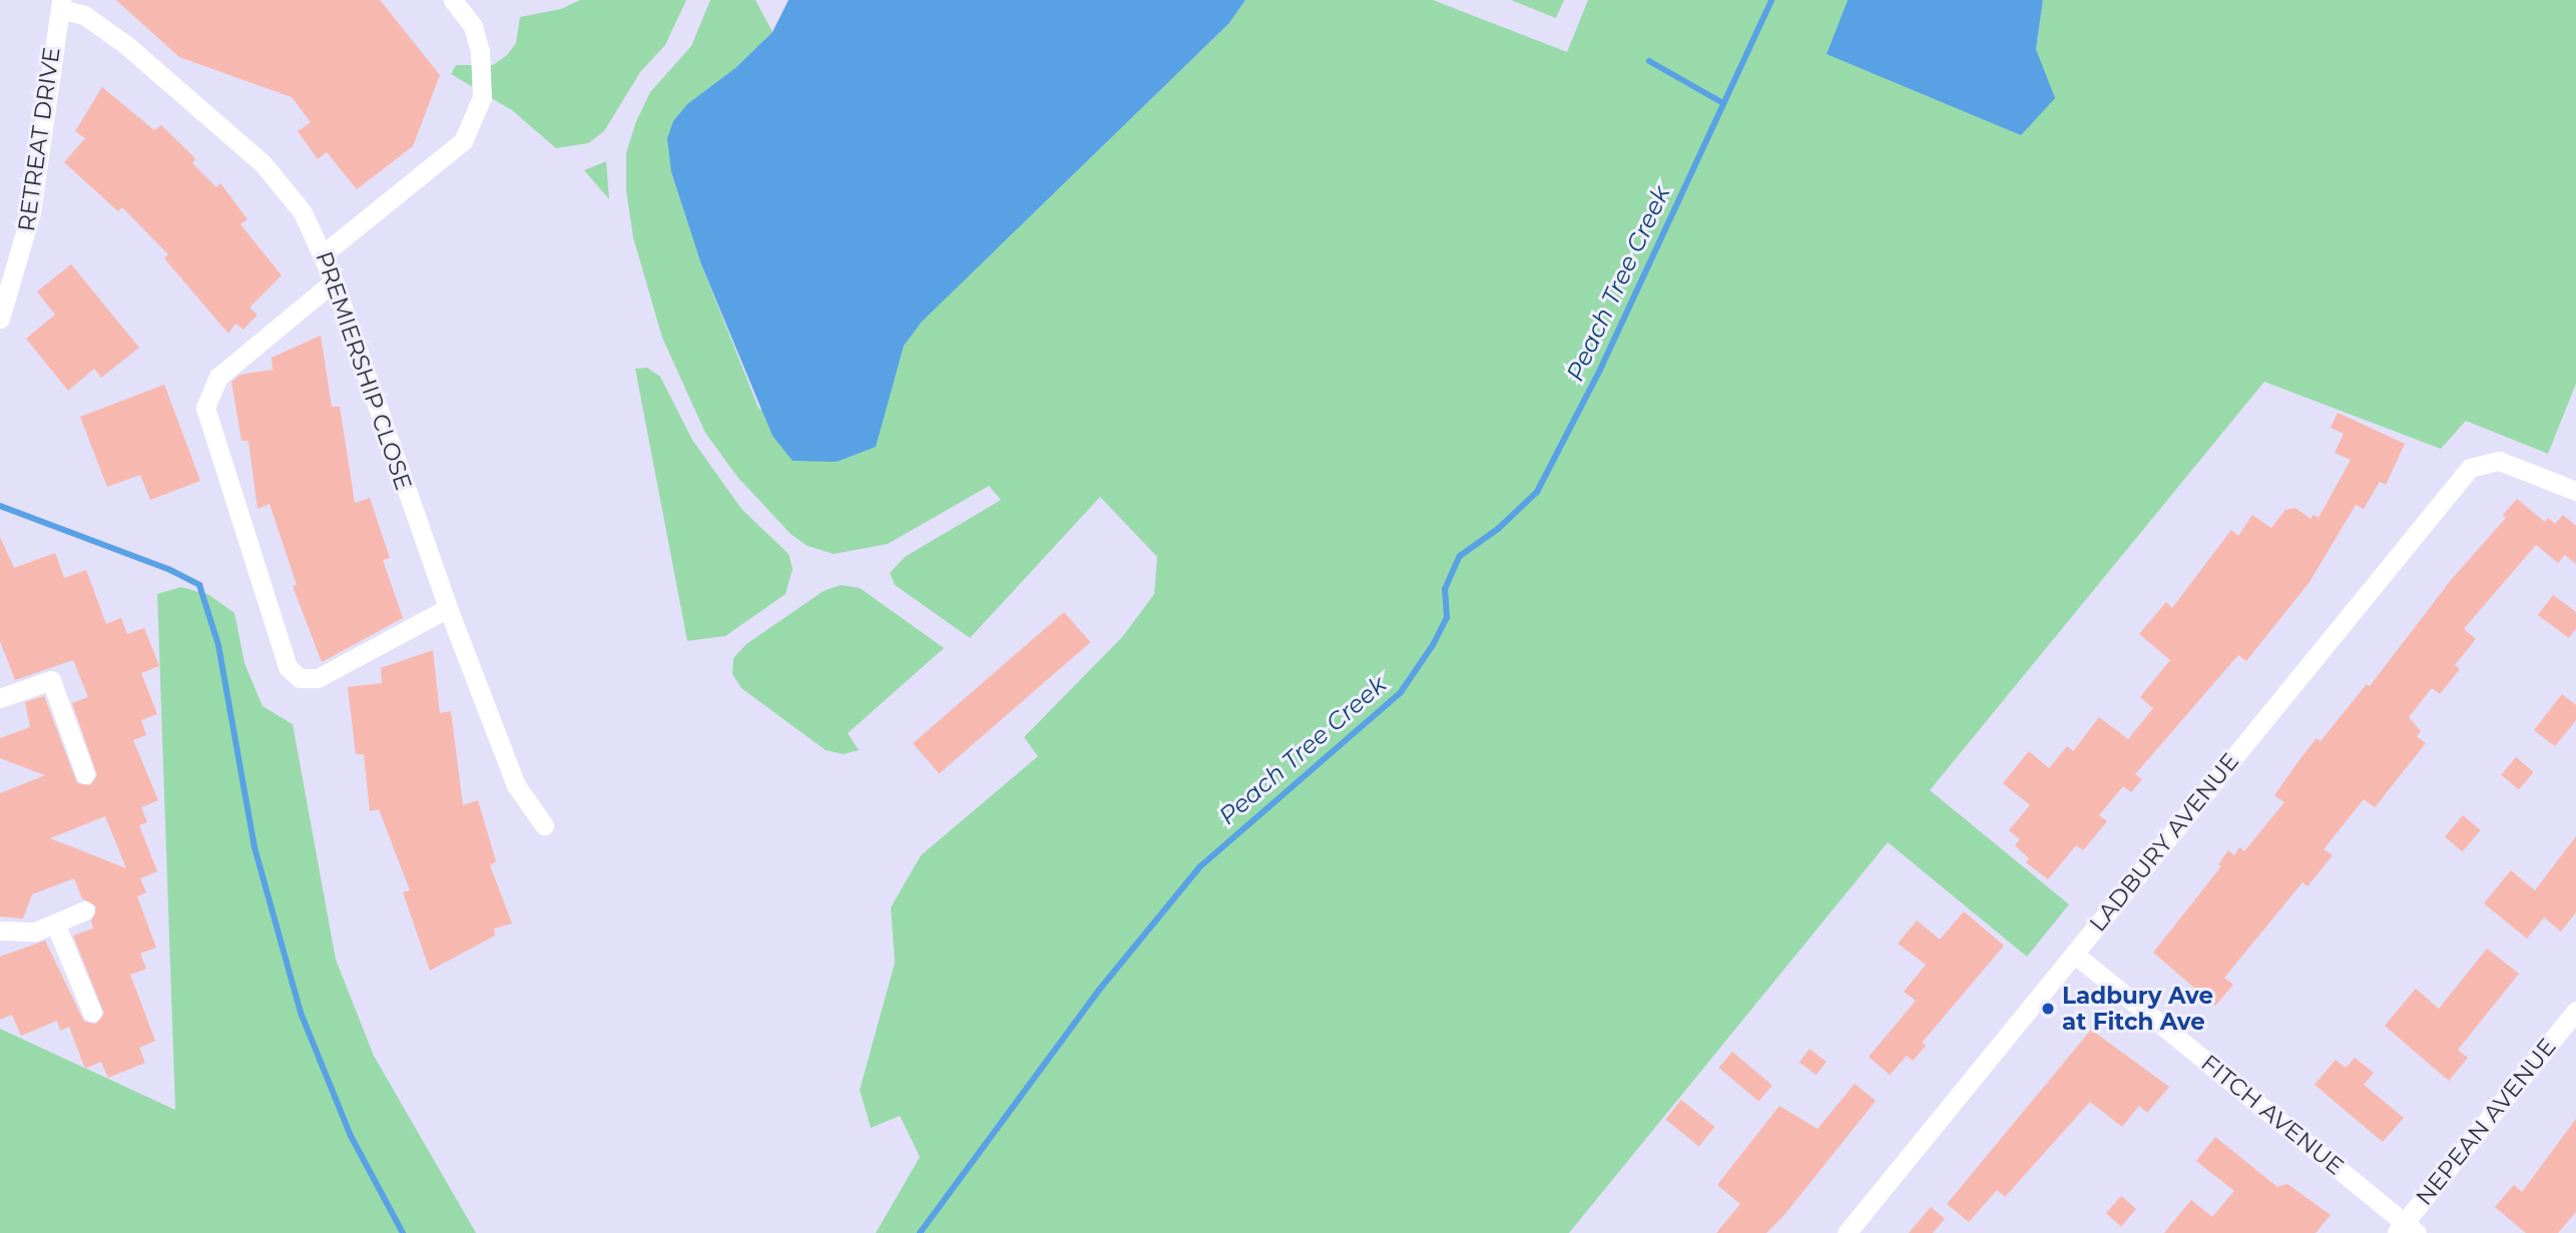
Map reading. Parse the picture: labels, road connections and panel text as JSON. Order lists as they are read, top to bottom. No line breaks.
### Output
{"streets":{"street":["RETREAT DRIVE","PREMIERSHIP CLOSE","LADBURY AVENUE","FITCH AVENUE","NEPEAN AVENUE"]},"crossings":[["RETREAT DRIVE","PREMIERSHIP CLOSE"],["LADBURY AVENUE","FITCH AVENUE"],["FITCH AVENUE","NEPEAN AVENUE"]],"water":["Peach Tree Creek"],"places":["Ladbury Ave at Fitch Ave"]}
